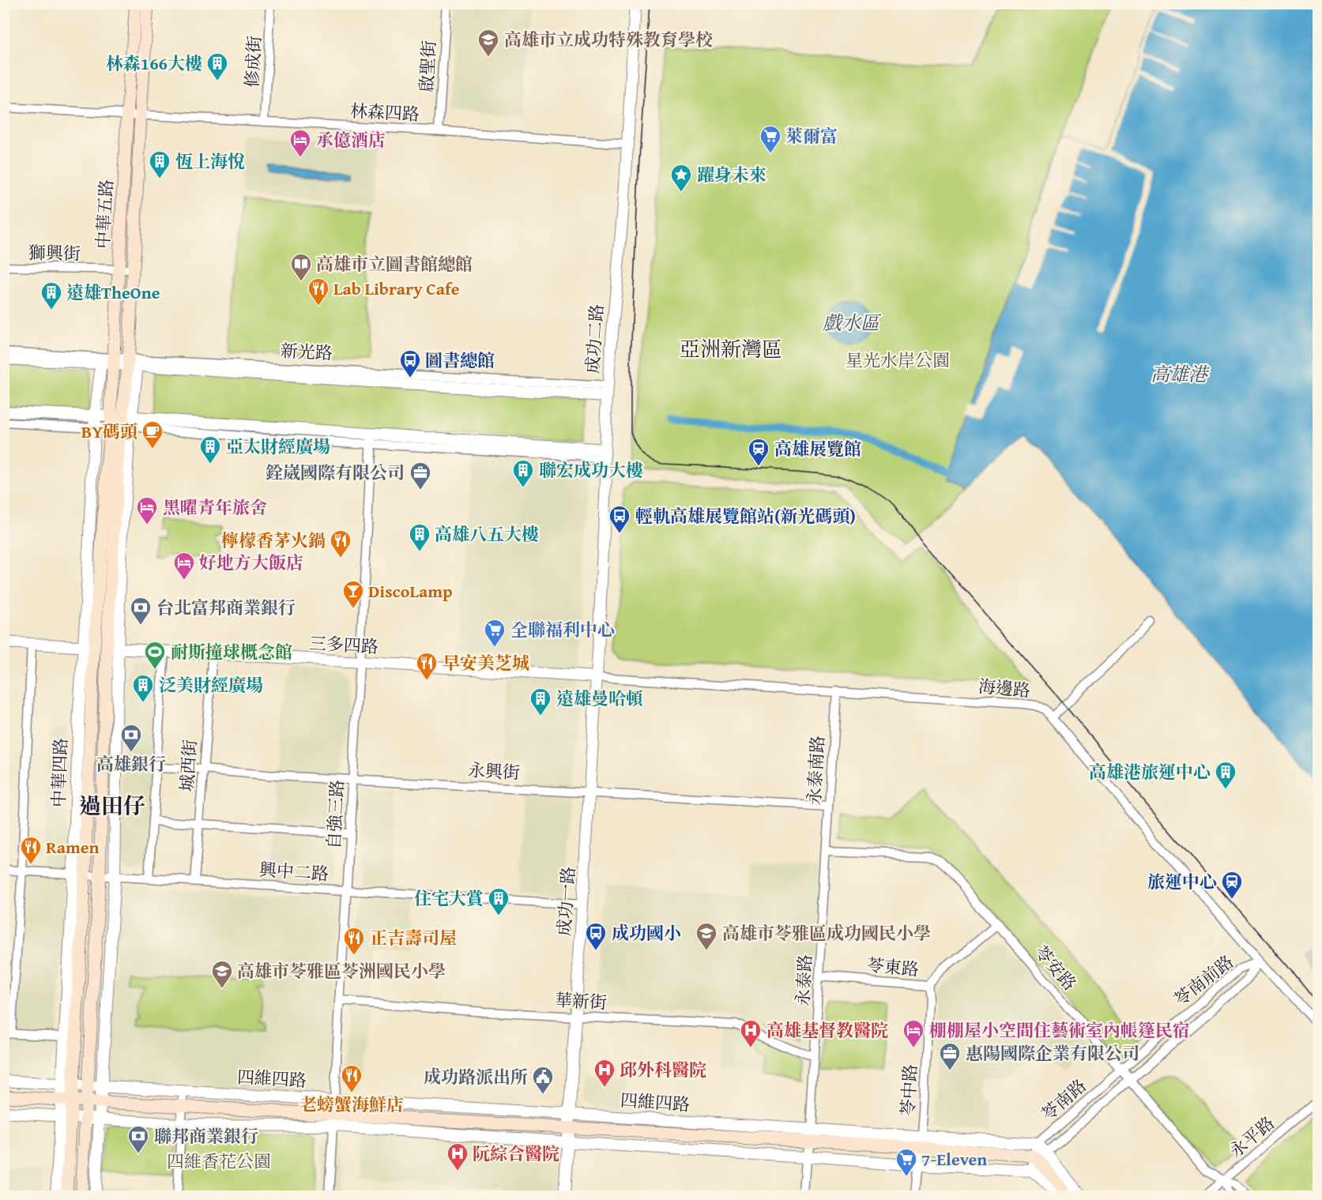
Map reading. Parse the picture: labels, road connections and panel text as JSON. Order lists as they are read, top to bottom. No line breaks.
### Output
{"streets":{"main road":["中華五路","中華四路","四維四路"],"street":["修成街","啟聖街","林森四路","獅興街","成功二路","新光路","三多四路","海邊路","城西街","永泰南路","永興街","自強三路","興中二路","成功一路","苓東路","苓安路","永泰路","苓南前路","華新街","苓中路","苓南路","永平路"]},"crossings":[["修成街","林森四路"],["啟聖街","林森四路"],["林森四路","中華五路"],["林森四路","成功二路"],["中華五路","獅興街"],["中華五路","新光路"],["中華五路","中華四路"],["成功二路","新光路"],["成功二路","三多四路"],["成功二路","海邊路"],["成功二路","成功一路"],["新光路","中華四路"],["三多四路","海邊路"],["三多四路","城西街"],["三多四路","中華四路"],["三多四路","自強三路"],["三多四路","成功一路"],["海邊路","永泰南路"],["海邊路","成功一路"],["海邊路","苓南前路"],["城西街","永興街"],["城西街","興中二路"],["永泰南路","永興街"],["永泰南路","苓安路"],["永泰南路","永泰路"],["永興街","自強三路"],["永興街","成功一路"],["中華四路","興中二路"],["中華四路","四維四路"],["自強三路","興中二路"],["自強三路","華新街"],["自強三路","四維四路"],["興中二路","成功一路"],["成功一路","華新街"],["成功一路","四維四路"],["苓東路","苓安路"],["苓東路","永泰路"],["苓東路","苓中路"],["苓安路","永泰路"],["苓安路","苓南前路"],["苓安路","苓南路"],["苓安路","永平路"],["永泰路","華新街"],["永泰路","四維四路"],["苓南前路","苓南路"],["四維四路","苓中路"],["四維四路","苓南路"]],"districts":["亞洲新灣區","過田仔"],"water":["戲水區","高雄港"],"parks":["星光水岸公園","四維香花公園"],"places":{"school or university":["高雄市立成功特殊教育學校","高雄市苓雅區成功國民小學","高雄市苓雅區苓洲國民小學"],"building":["林森166大樓","恆上海悅","遠雄TheOne","亞太財經廣場","聯宏成功大樓","高雄八五大樓","泛美財經廣場","遠雄曼哈頓","高雄港旅運中心","住宅大賞"],"supermarket":["萊爾富","全聯福利中心","7-Eleven"],"hotel":["承億酒店","黑曜青年旅舍","好地方大飯店","棚棚屋小空間住藝術室內帳篷民宿"],"place":["躍身未來"],"library":["高雄市立圖書館總館"],"restaurant":["Lab Library Cafe","檸檬香茅火鍋","早安美芝城","Ramen","正吉壽司屋","老螃蟹海鮮店"],"bus stop":["圖書總館","輕軌高雄展覽館站(新光碼頭)","成功國小"],"cafe":["BY碼頭"],"station":["高雄展覽館","旅運中心"],"office":["銓崴國際有限公司","惠陽國際企業有限公司"],"bar":["DiscoLamp"],"bank":["台北富邦商業銀行","高雄銀行","聯邦商業銀行"],"sports":["耐斯撞球概念館"],"hospital":["高雄基督教醫院","邱外科醫院","阮綜合醫院"],"public building":["成功路派出所"]}}
